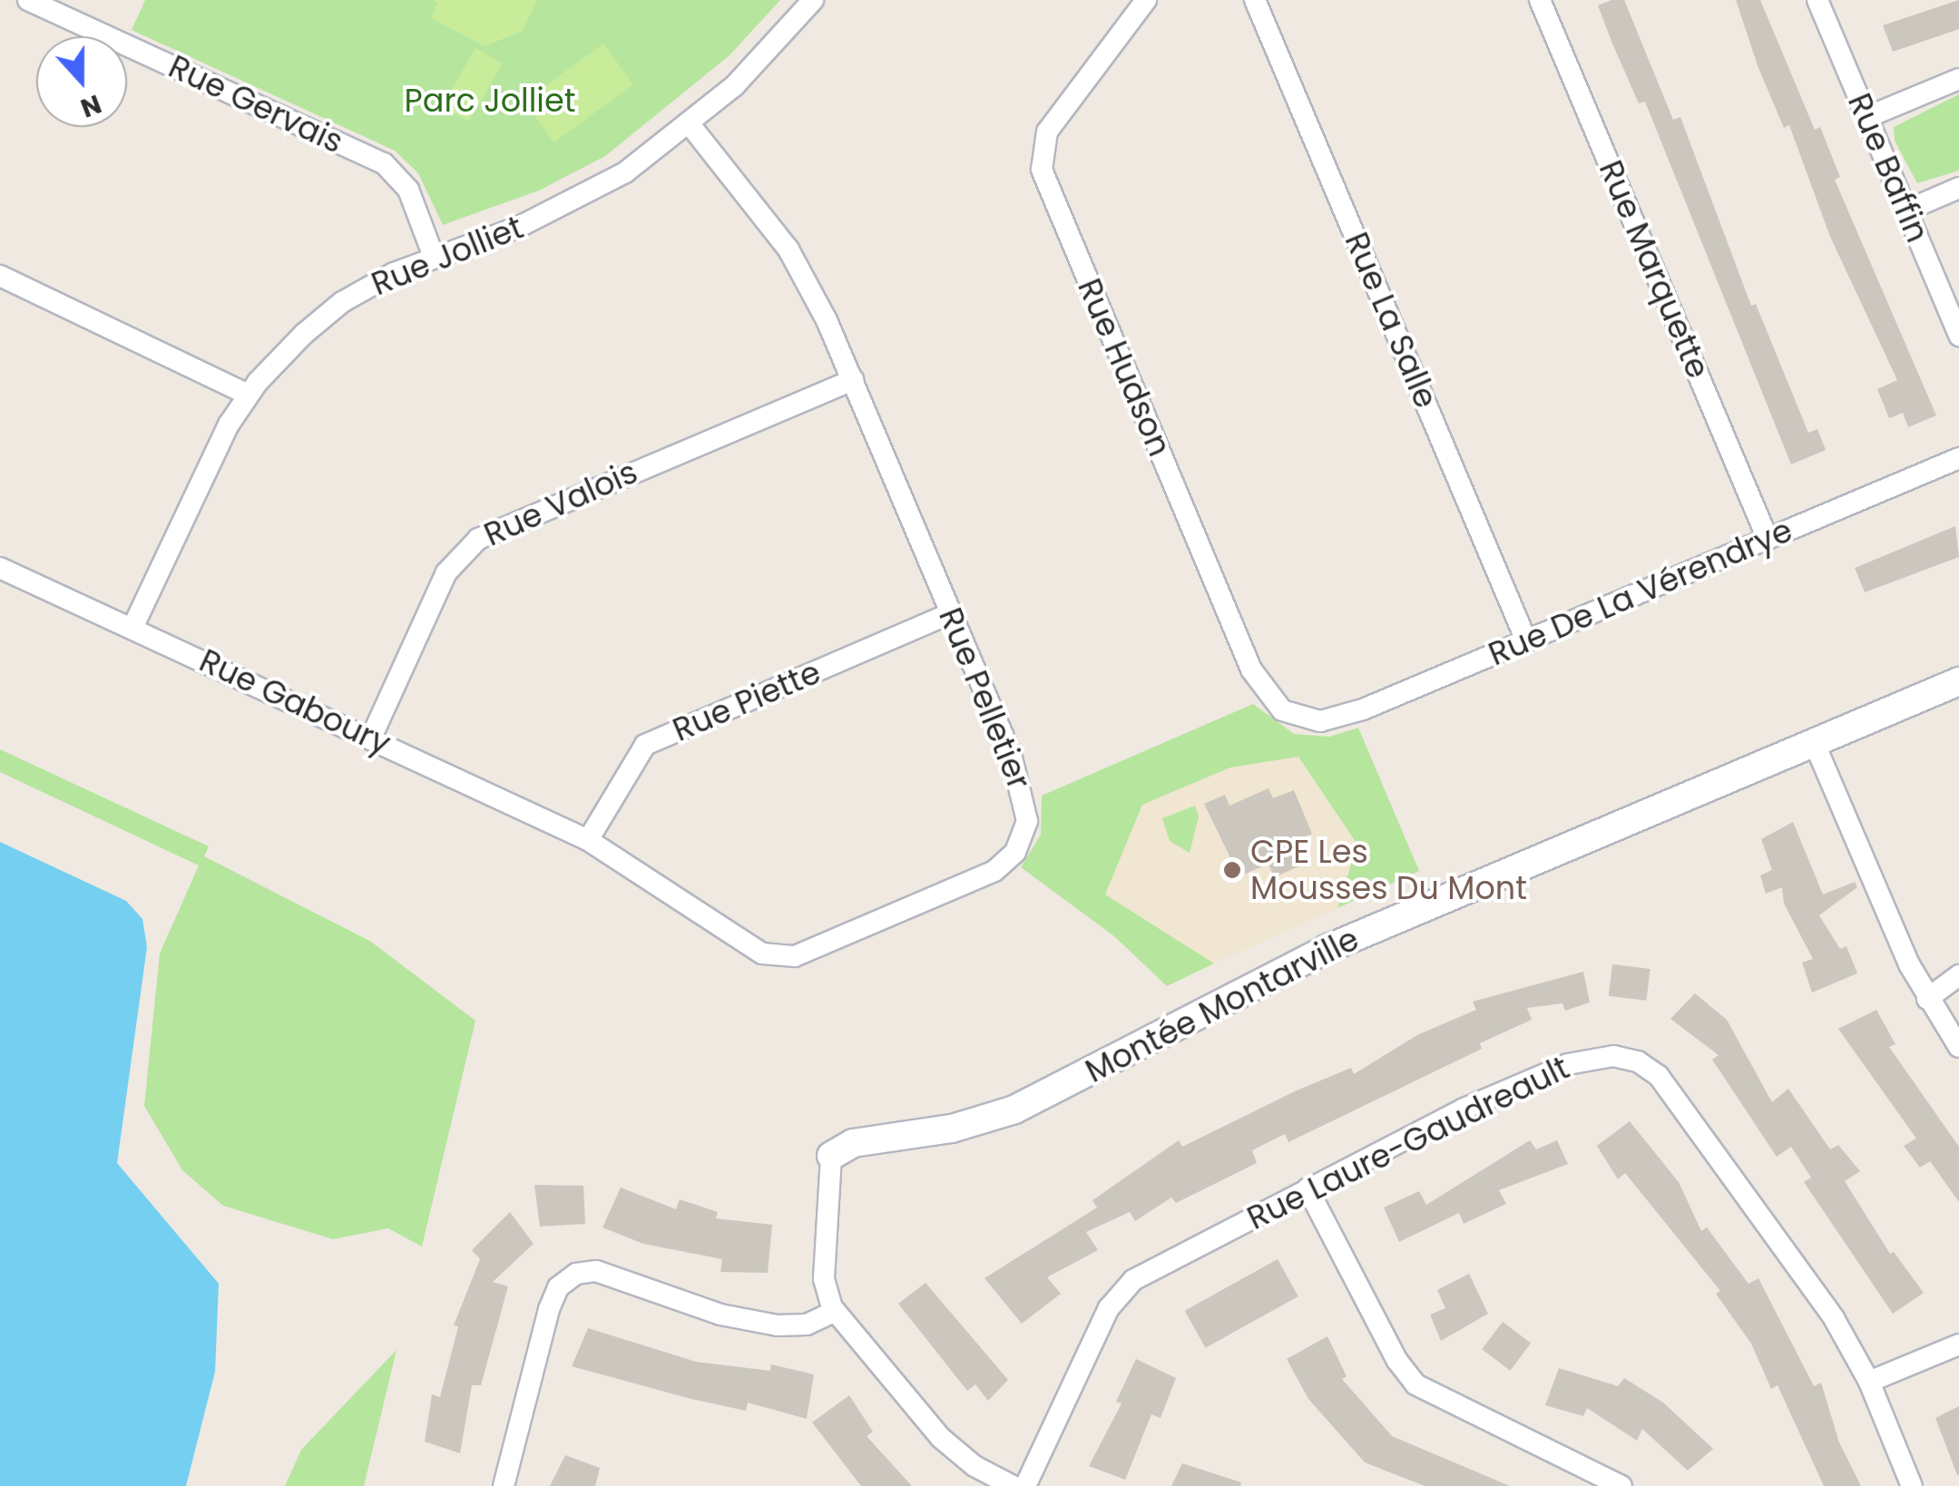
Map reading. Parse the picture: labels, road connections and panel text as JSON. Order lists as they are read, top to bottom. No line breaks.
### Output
{"streets":{"street":["Rue Gervais","Rue Baffin","Rue Jolliet","Rue Marquette","Rue La Salle","Rue Hudson","Rue Valois","Rue De La Vérendrye","Rue Pelletier","Rue Piette","Rue Gaboury","Montée Montarville","Rue Laure-Gaudreault"]},"crossings":[["Rue Gervais","Rue Jolliet"],["Rue Jolliet","Rue Pelletier"],["Rue Jolliet","Rue Gaboury"],["Rue Marquette","Rue De La Vérendrye"],["Rue La Salle","Rue De La Vérendrye"],["Rue Hudson","Rue De La Vérendrye"],["Rue Valois","Rue Pelletier"],["Rue Valois","Rue Gaboury"],["Rue Pelletier","Rue Piette"],["Rue Pelletier","Rue Gaboury"],["Rue Piette","Rue Gaboury"]],"parks":["Parc Jolliet"],"places":["CPE Les Mousses Du Mont"],"north":"bottom"}
